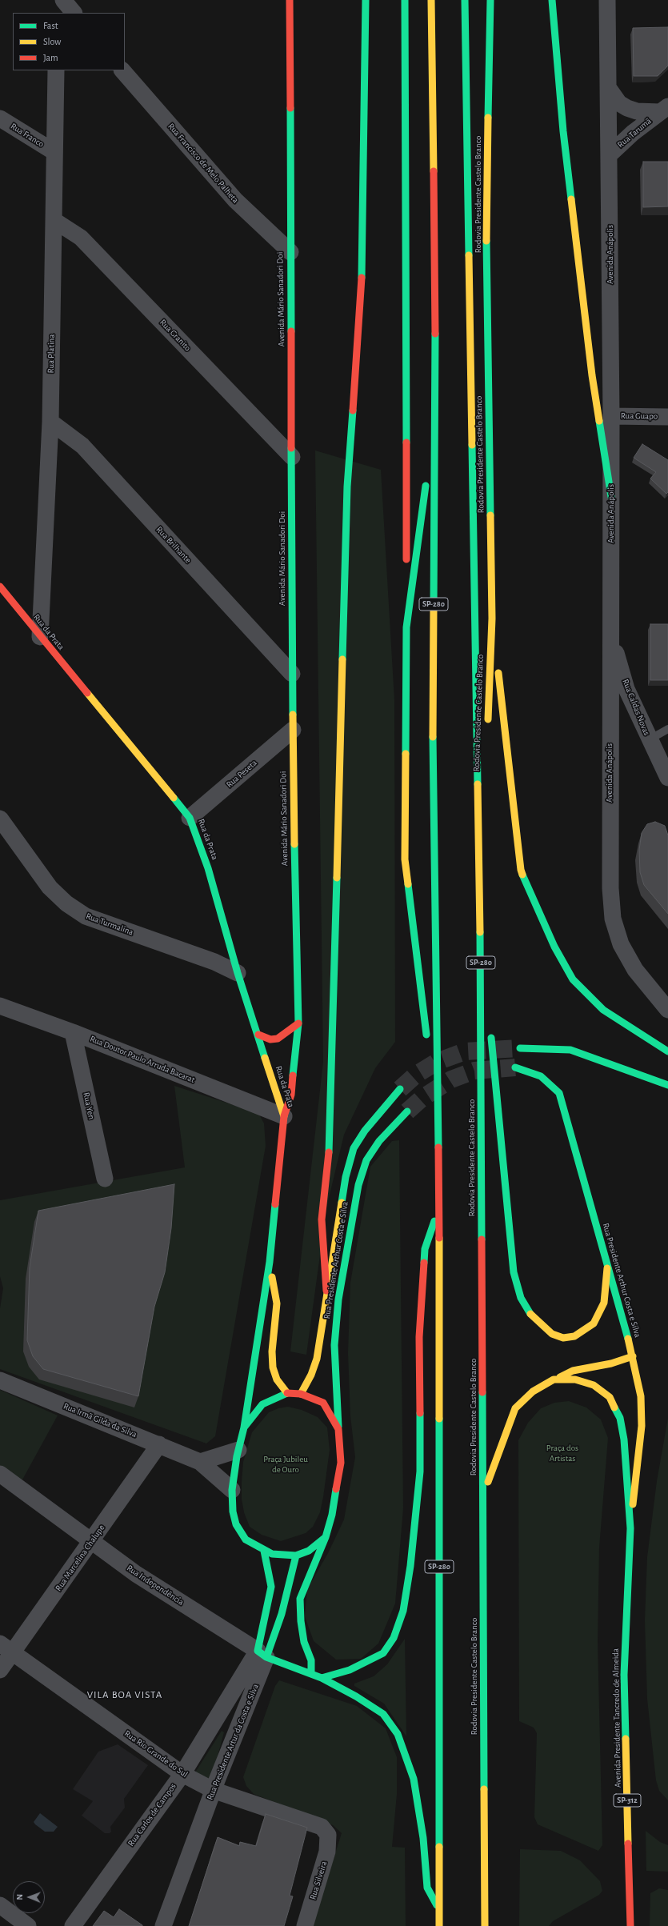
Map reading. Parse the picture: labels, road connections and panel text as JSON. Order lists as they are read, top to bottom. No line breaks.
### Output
{"streets":{"main road":["Rodovia Presidente Castelo Branco","Avenida Mário Sanadori Doi","SP-280","Rua da Prata","Rua Presidente Arthur Costa e Silva","Rua Independência","Avenida Presidente Tancredo de Almeida","Rua Presidente Artur da Costa e Silva","SP-312"],"street":["Rua Tarumã","Rua Franco","Rua Francisco de Melo Palheta","Avenida Anápolis","Rua Granito","Rua Platina","Rua Guapo","Rua Brilhante","Rua Caldas Novas","Rua Peseta","Rua Turmalina","Rua Doutor Paulo Arruda Bacarat","Rua Yen","Rua Irmã Gilda da Silva","Rua Marcelina Chalupe","Rua Rio Grande do Sul","Rua Carlos de Campos","Rua Silveira"]},"crossings":[["Rua Tarumã","Avenida Anápolis"],["Rua Franco","Rua Platina"],["Rua Francisco de Melo Palheta","Avenida Mário Sanadori Doi"],["Avenida Anápolis","Rua Guapo"],["Avenida Anápolis","Rua Caldas Novas"],["Avenida Mário Sanadori Doi","Rua Granito"],["Avenida Mário Sanadori Doi","Rua Brilhante"],["Avenida Mário Sanadori Doi","Rua da Prata"],["Avenida Mário Sanadori Doi","Rua Peseta"],["Avenida Mário Sanadori Doi","Rua Doutor Paulo Arruda Bacarat"],["Avenida Mário Sanadori Doi","Rua Presidente Arthur Costa e Silva"],["Rua Granito","Rua Platina"],["Rua Platina","Rua Brilhante"],["Rua Platina","Rua da Prata"],["SP-280","Rua Independência"],["Rua da Prata","Rua Peseta"],["Rua da Prata","Rua Turmalina"],["Rua da Prata","Rua Doutor Paulo Arruda Bacarat"],["Rua da Prata","Rua Presidente Arthur Costa e Silva"],["Rua Doutor Paulo Arruda Bacarat","Rua Yen"],["Rua Doutor Paulo Arruda Bacarat","Rua Presidente Arthur Costa e Silva"],["Rua Presidente Arthur Costa e Silva","Rua Irmã Gilda da Silva"],["Rua Presidente Arthur Costa e Silva","Avenida Presidente Tancredo de Almeida"],["Rua Presidente Arthur Costa e Silva","Rua Presidente Artur da Costa e Silva"],["Rua Irmã Gilda da Silva","Rua Marcelina Chalupe"],["Rua Marcelina Chalupe","Rua Independência"],["Rua Marcelina Chalupe","Rua Rio Grande do Sul"],["Rua Independência","Rua Presidente Artur da Costa e Silva"],["Rua Independência","Rua Carlos de Campos"],["Rua Presidente Artur da Costa e Silva","Rua Rio Grande do Sul"],["Rua Presidente Artur da Costa e Silva","Rua Carlos de Campos"],["Rua Rio Grande do Sul","Rua Carlos de Campos"],["Rua Rio Grande do Sul","Rua Silveira"]],"districts":["VILA BOA VISTA"],"parks":["Praça dos Artistas","Praça Jubileu de Ouro"],"legend":["Fast","Slow","Jam"],"north":"left"}
